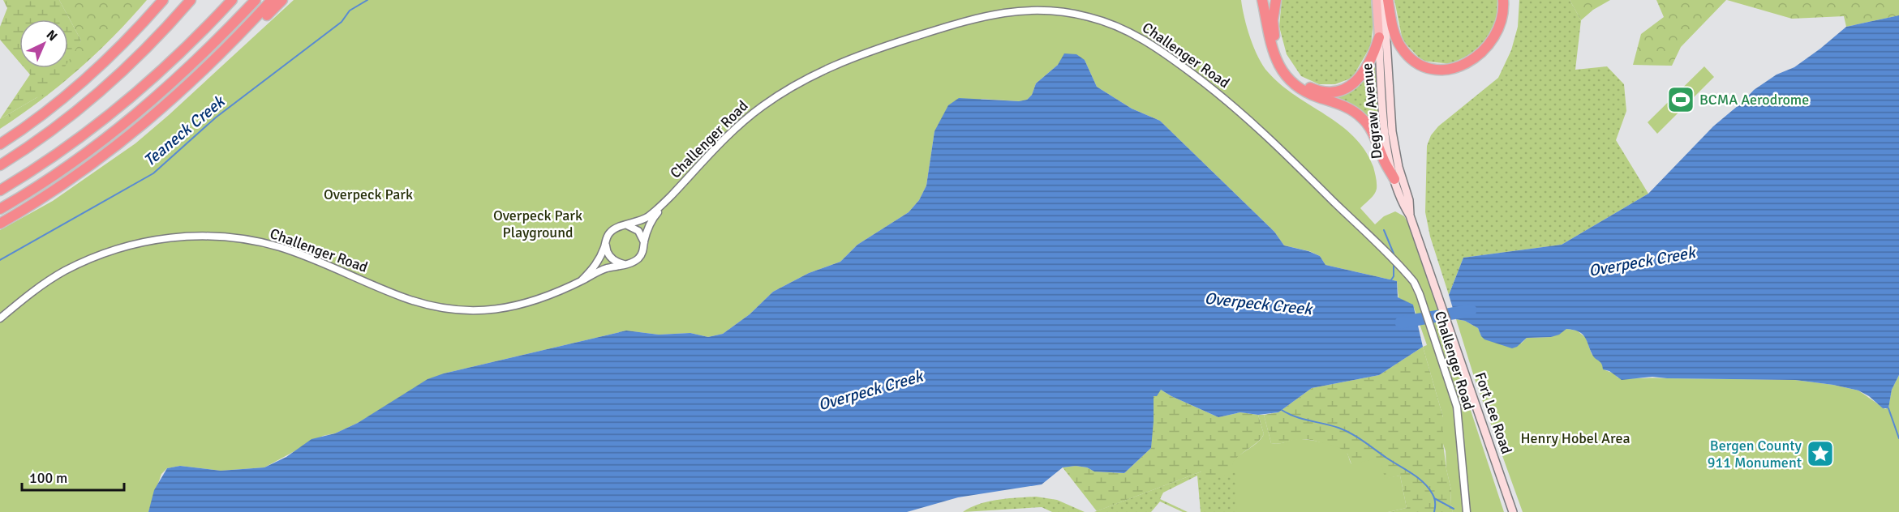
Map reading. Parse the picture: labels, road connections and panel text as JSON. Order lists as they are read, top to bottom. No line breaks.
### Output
{"streets":{"main road":["Degraw Avenue","Fort Lee Road"],"street":["Challenger Road"]},"crossings":[["Degraw Avenue","Fort Lee Road"]],"water":["Teaneck Creek","Overpeck Creek"],"parks":["Overpeck Park","Overpeck Park Playground","Henry Hobel Area"],"places":{"sports":["BCMA Aerodrome"],"place":["Bergen County 911 Monument"]},"scale_bar":"100 m","north":"top right"}
